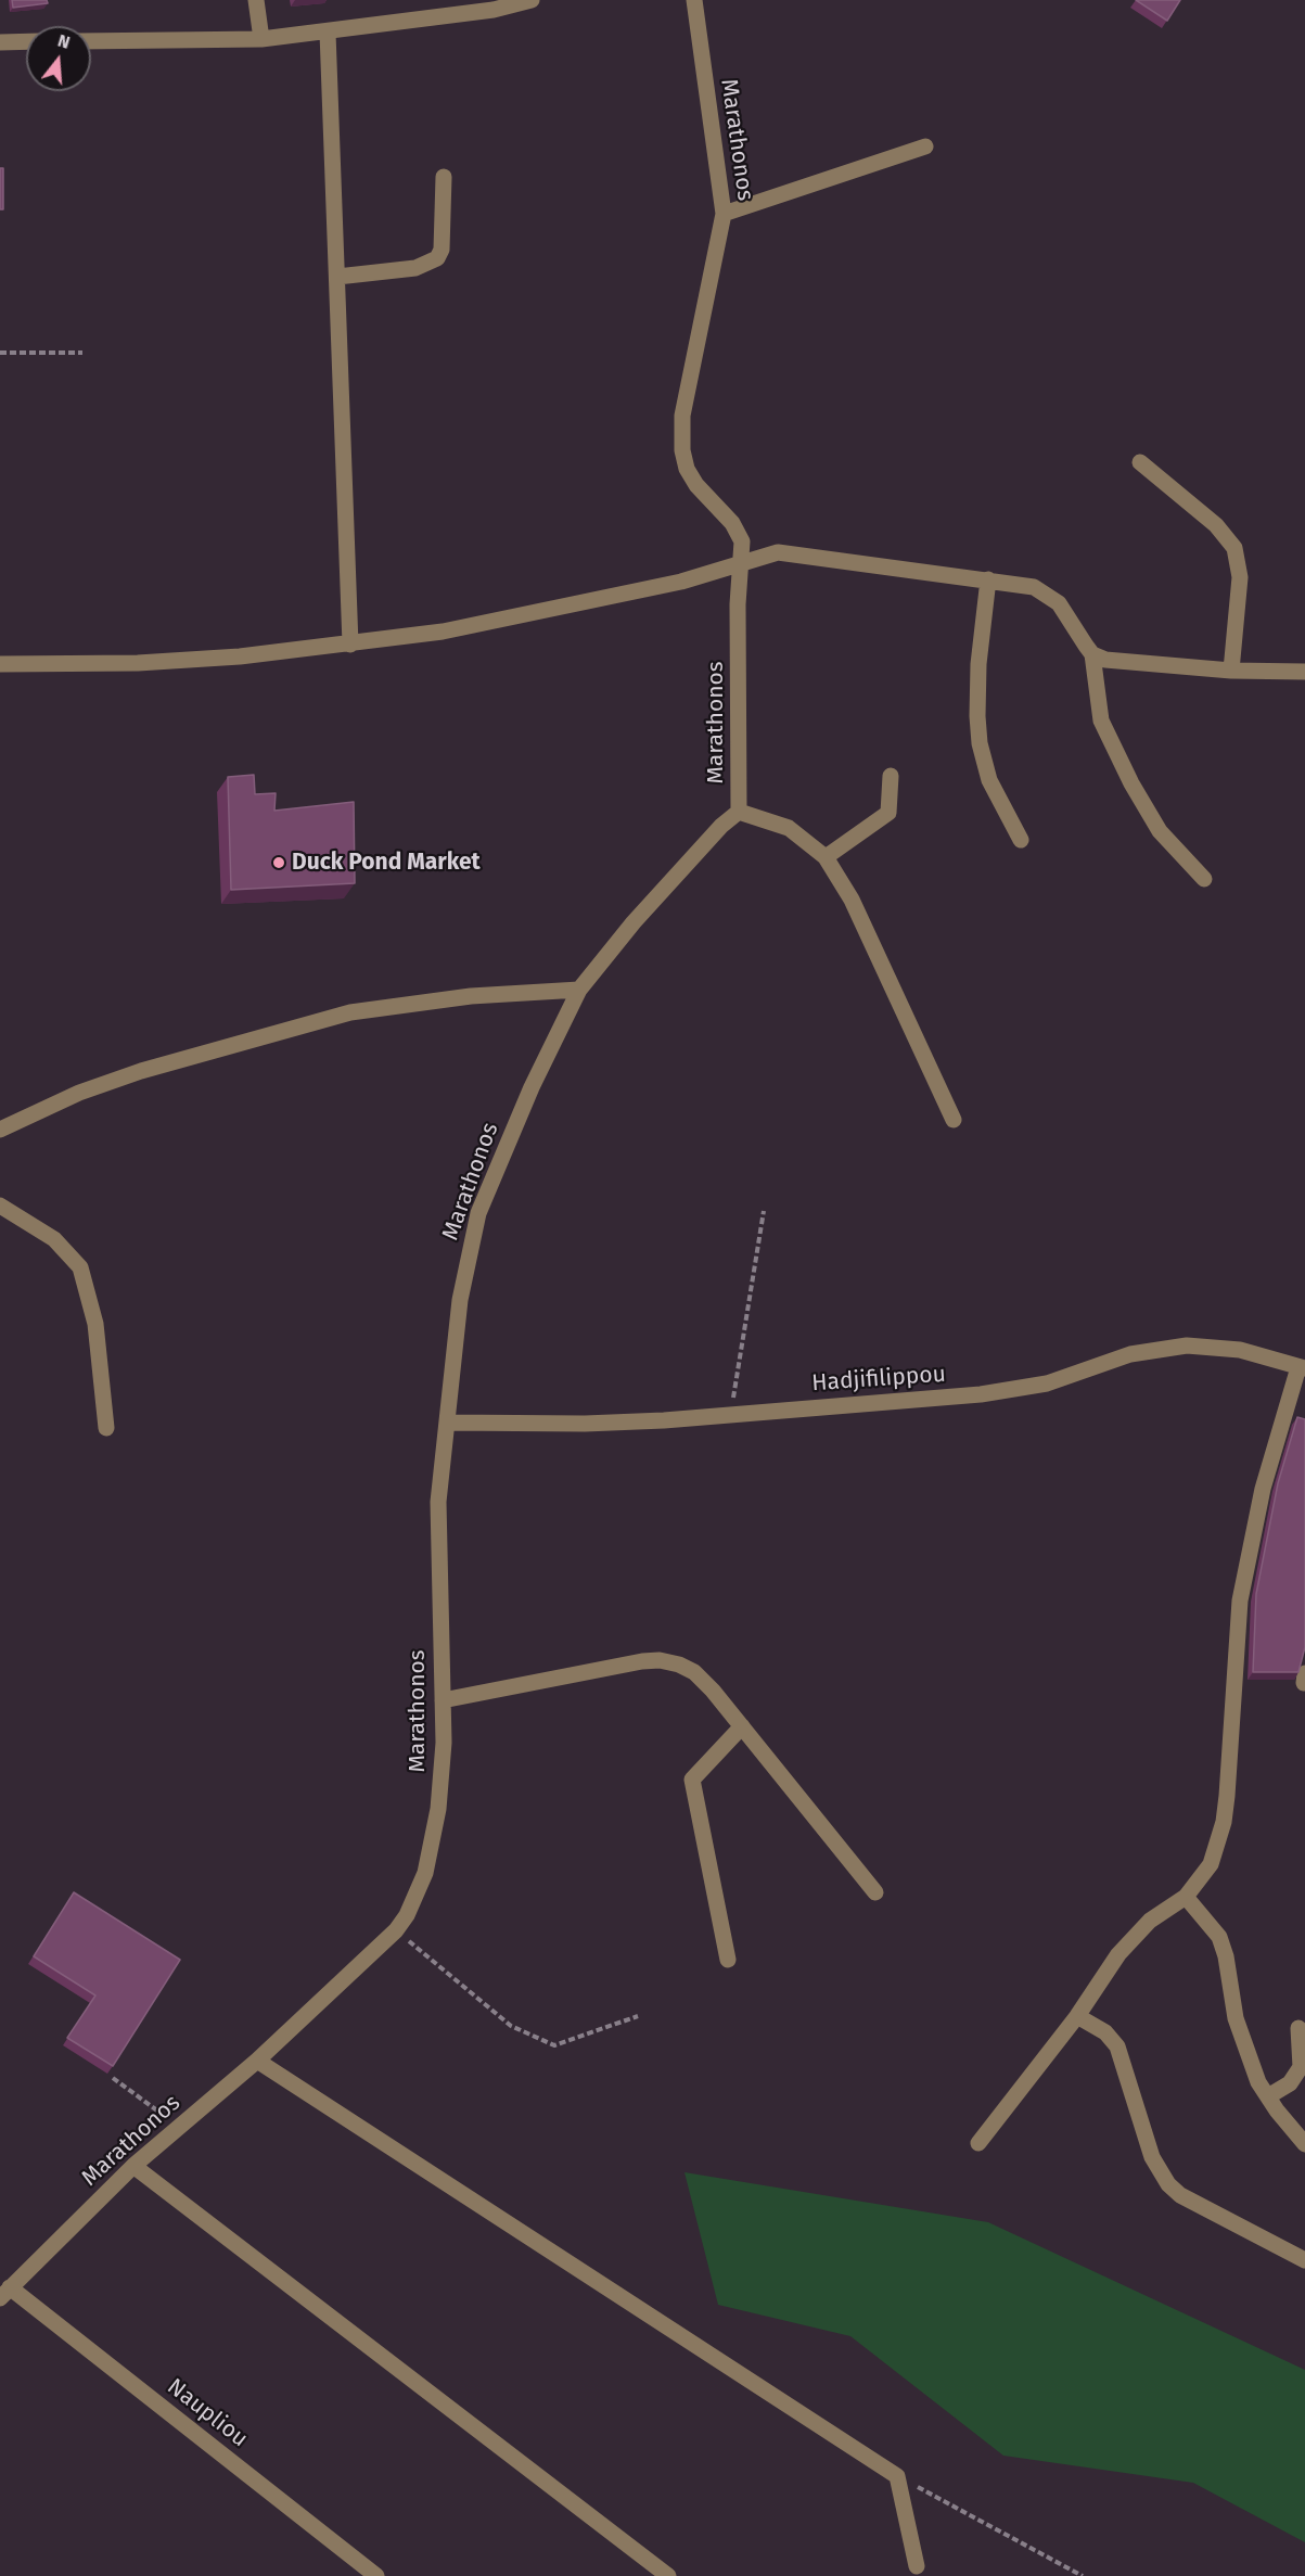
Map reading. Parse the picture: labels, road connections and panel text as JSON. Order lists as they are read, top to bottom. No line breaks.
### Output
{"streets":{"street":["Marathonos","Hadjifilippou","Naupliou"]},"crossings":[["Marathonos","Hadjifilippou"],["Marathonos","Naupliou"]],"places":["Duck Pond Market"],"north":"top"}
